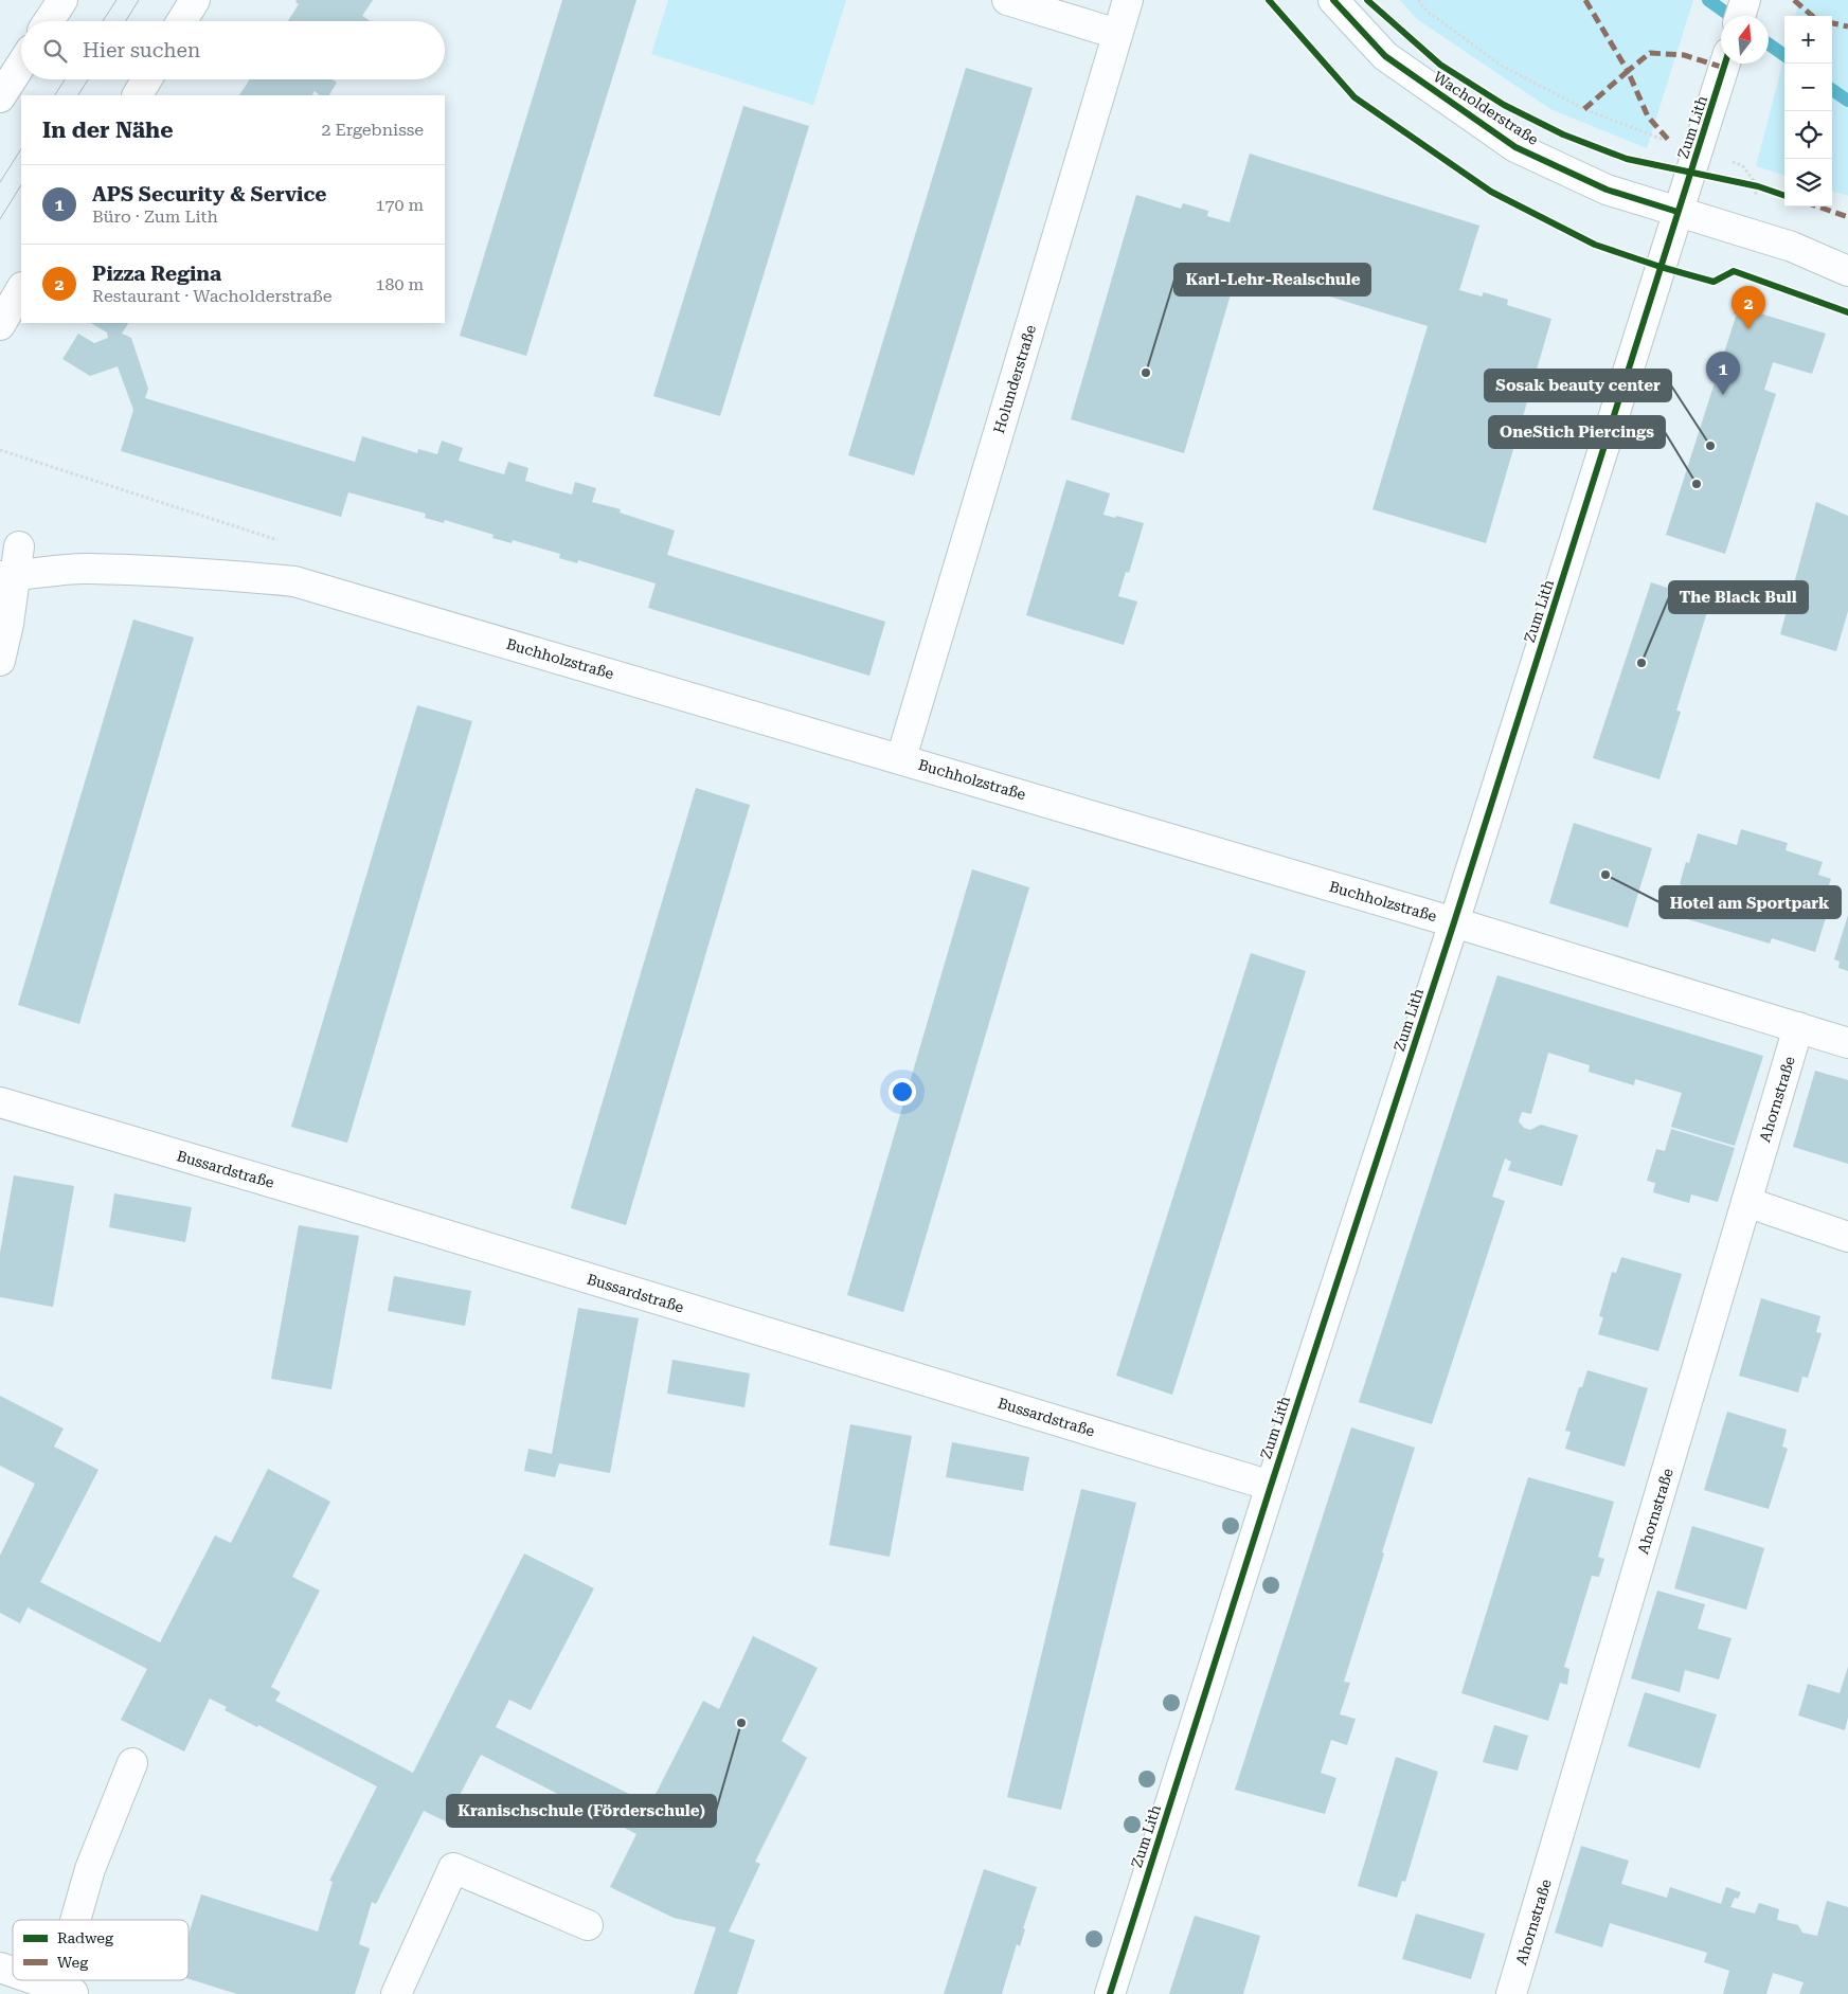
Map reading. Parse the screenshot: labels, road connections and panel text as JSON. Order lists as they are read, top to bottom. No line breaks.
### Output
{"streets":{"street":["Wacholderstraße","Zum Lith","Holunderstraße","Buchholzstraße","Ahornstraße","Bussardstraße"]},"crossings":[["Wacholderstraße","Zum Lith"],["Zum Lith","Buchholzstraße"],["Zum Lith","Bussardstraße"],["Holunderstraße","Buchholzstraße"],["Buchholzstraße","Ahornstraße"]],"places":["Karl-Lehr-Realschule","Sosak beauty center","OneStich Piercings","The Black Bull","Hotel am Sportpark","Kranischschule (Förderschule)"],"legend":["Radweg","Weg"],"north":"top","page":{"map_buttons":["+","−"],"search":"Hier suchen","heading":["In der Nähe","2 Ergebnisse"],"list":[{"mark":"1","name":"APS Security & Service","note":"Büro · Zum Lith","value":"170 m"},{"mark":"2","name":"Pizza Regina","note":"Restaurant · Wacholderstraße","value":"180 m"}],"pins":["2","1"]}}
